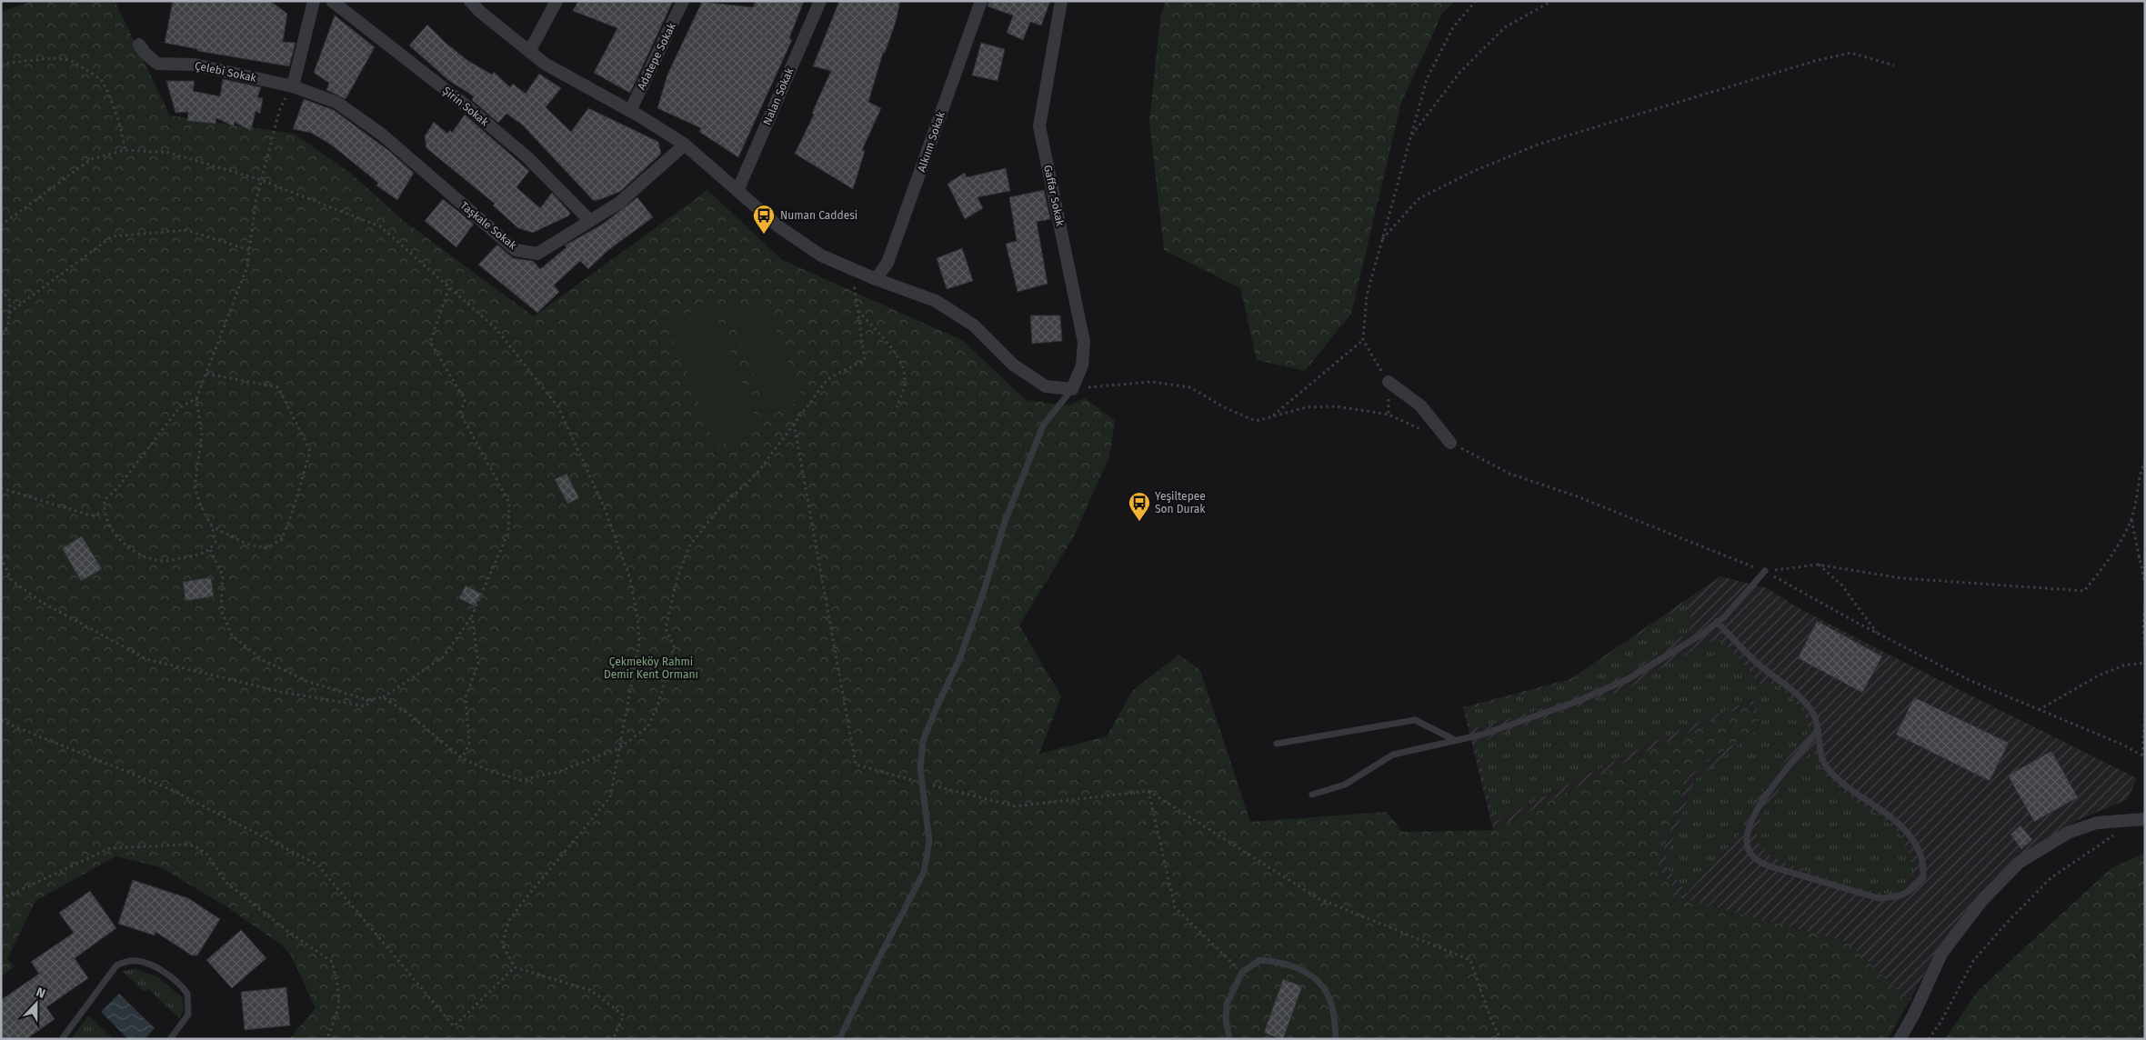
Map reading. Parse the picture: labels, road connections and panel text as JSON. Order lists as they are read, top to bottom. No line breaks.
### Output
{"streets":{"street":["Adatepe Sokak","Çelebi Sokak","Nalan Sokak","Şirin Sokak","Alkıım Sokak","Gaffar Sokak","Taşkale Sokak"]},"crossings":[["Çelebi Sokak","Taşkale Sokak"],["Şirin Sokak","Taşkale Sokak"]],"parks":["Çekmeköy Rahmi Demir Kent Ormanı"],"places":{"bus stop":["Numan Caddesi","Yeşiltepee Son Durak"]},"north":"top"}
